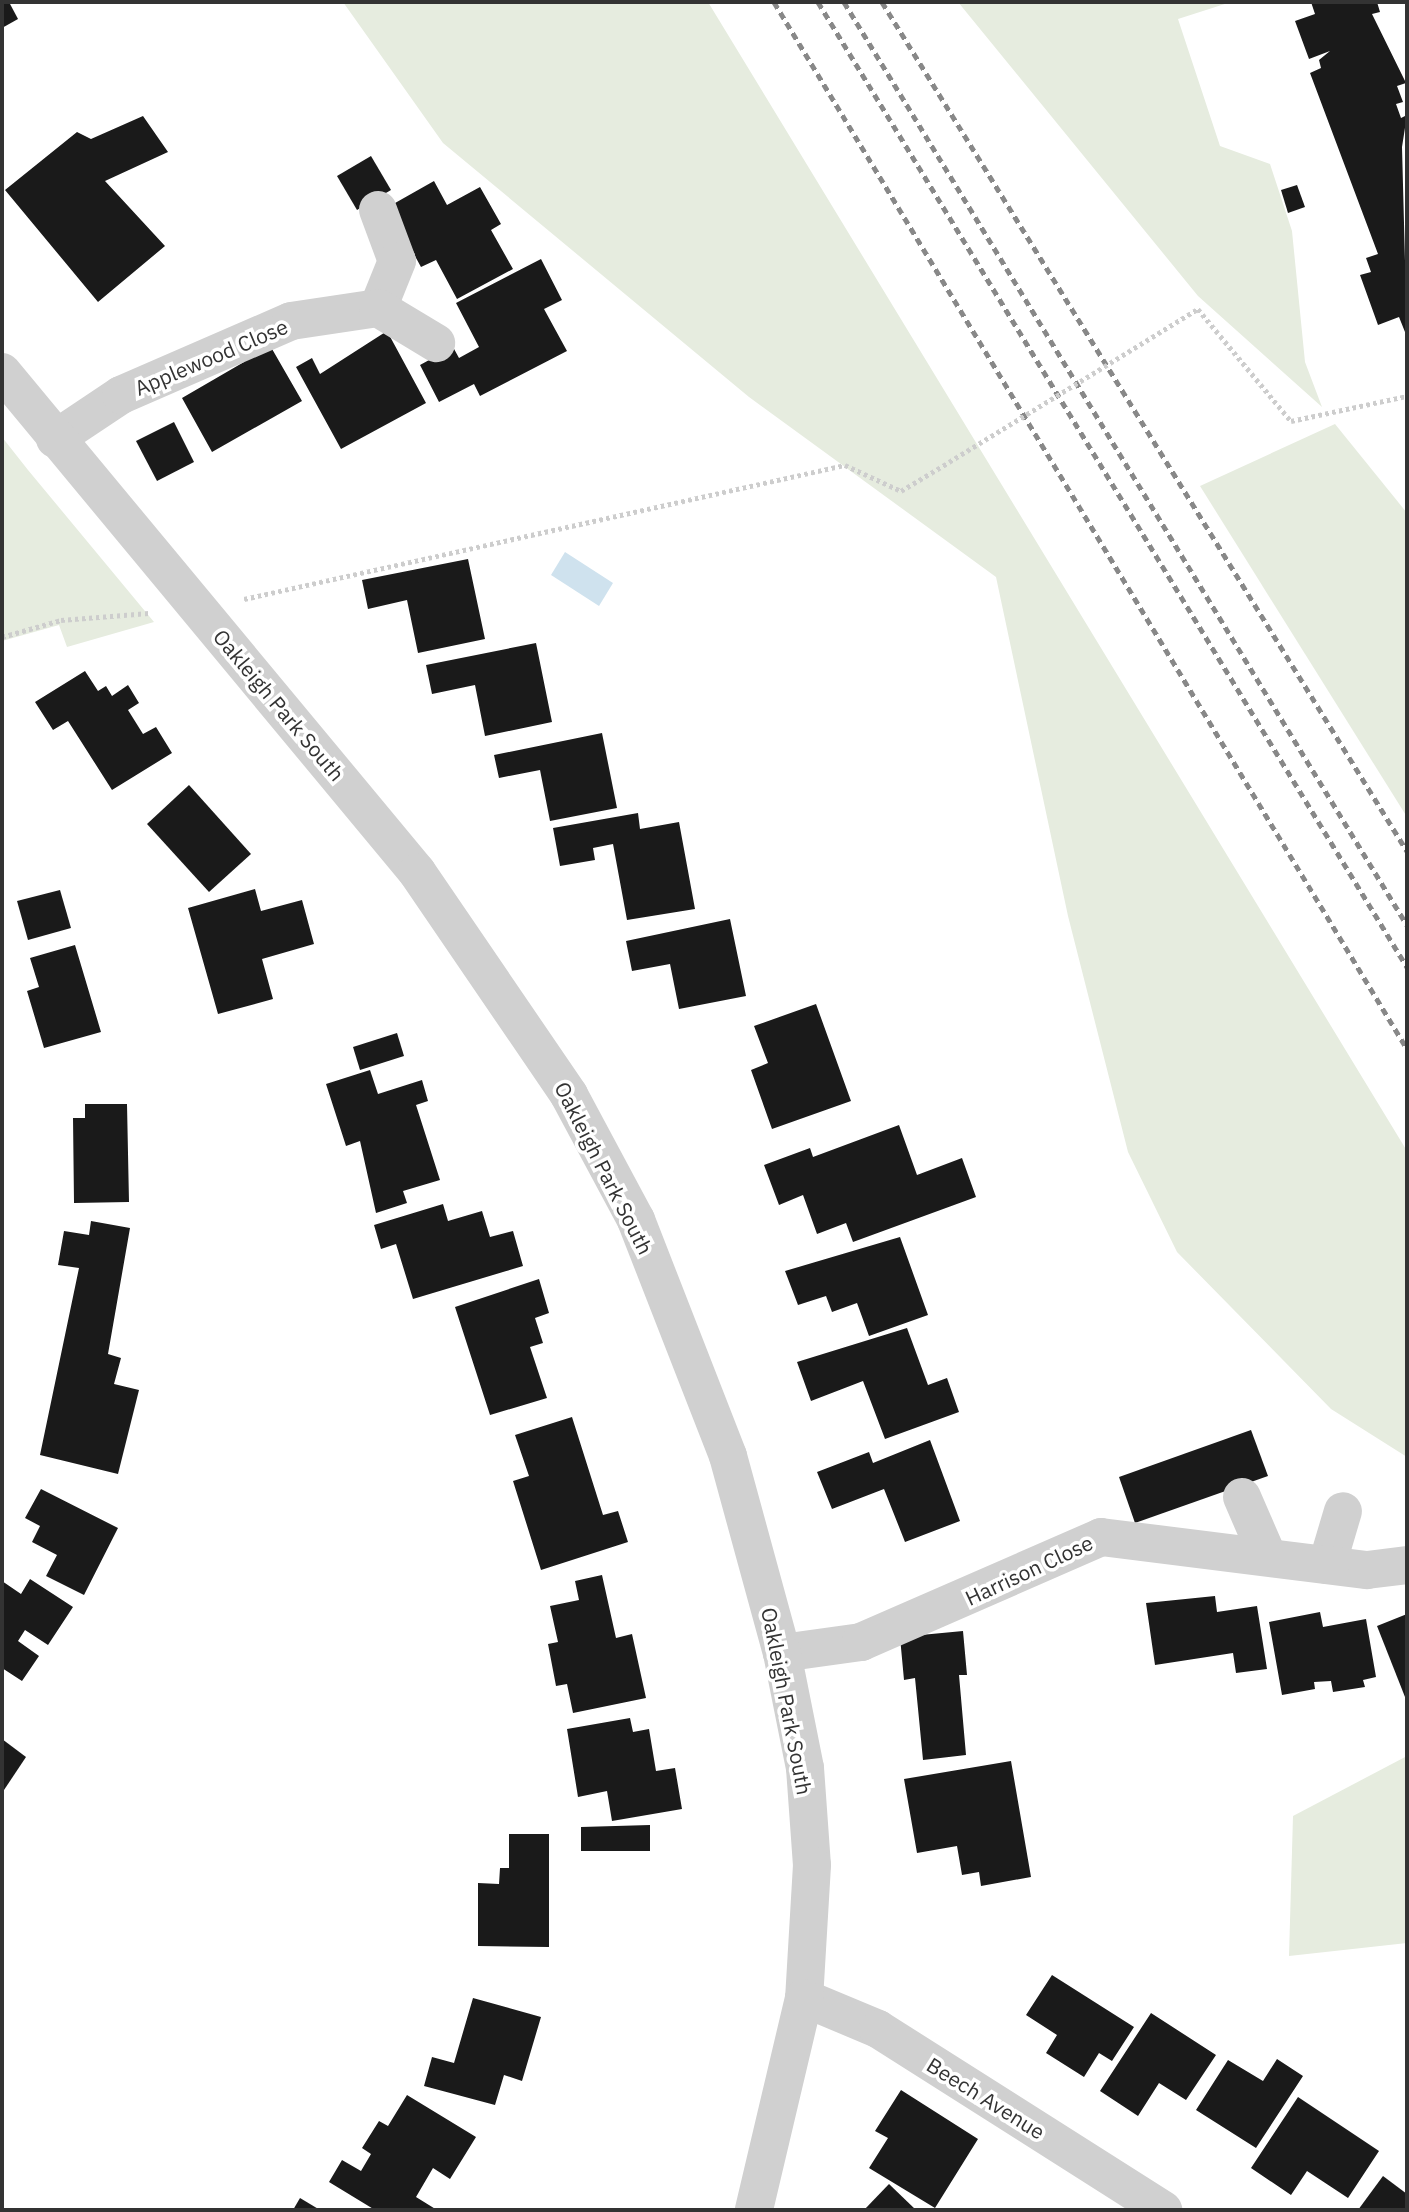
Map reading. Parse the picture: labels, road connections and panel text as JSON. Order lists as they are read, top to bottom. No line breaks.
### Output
{"streets":{"street":["Applewood Close","Oakleigh Park South","Harrison Close","Beech Avenue"]},"crossings":[["Applewood Close","Oakleigh Park South"],["Oakleigh Park South","Harrison Close"],["Oakleigh Park South","Beech Avenue"]]}
